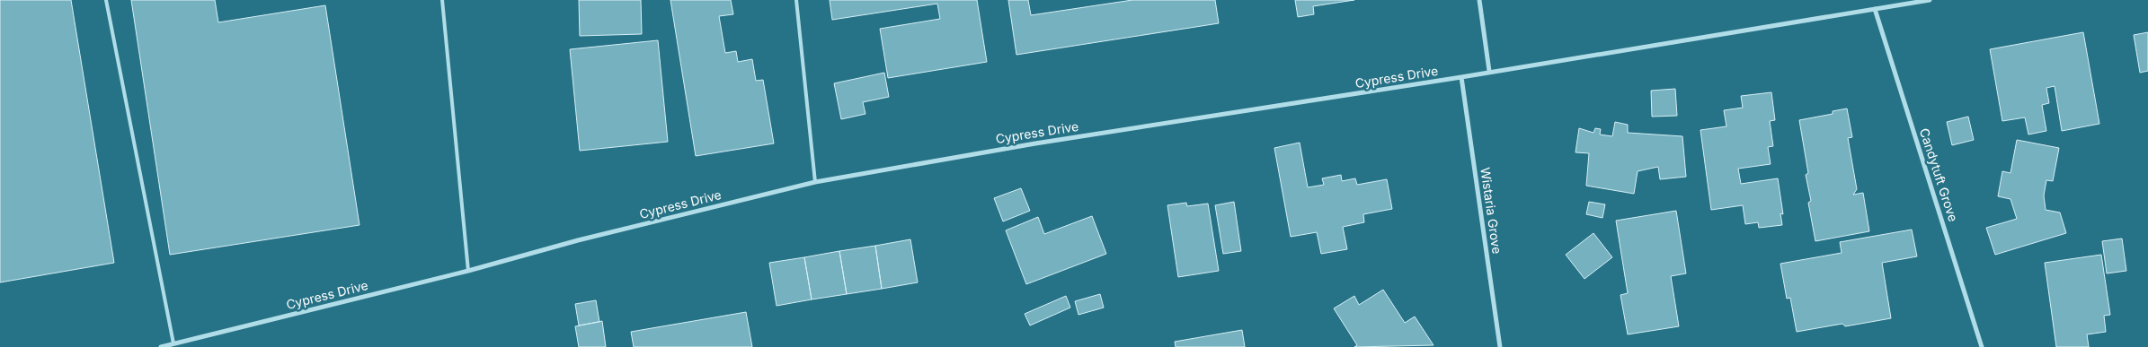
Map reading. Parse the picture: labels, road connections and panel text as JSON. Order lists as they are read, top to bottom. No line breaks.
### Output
{"streets":{"street":["Cypress Drive","Candytuft Grove","Wistaria Grove"]},"crossings":[["Cypress Drive","Candytuft Grove"],["Cypress Drive","Wistaria Grove"]]}
